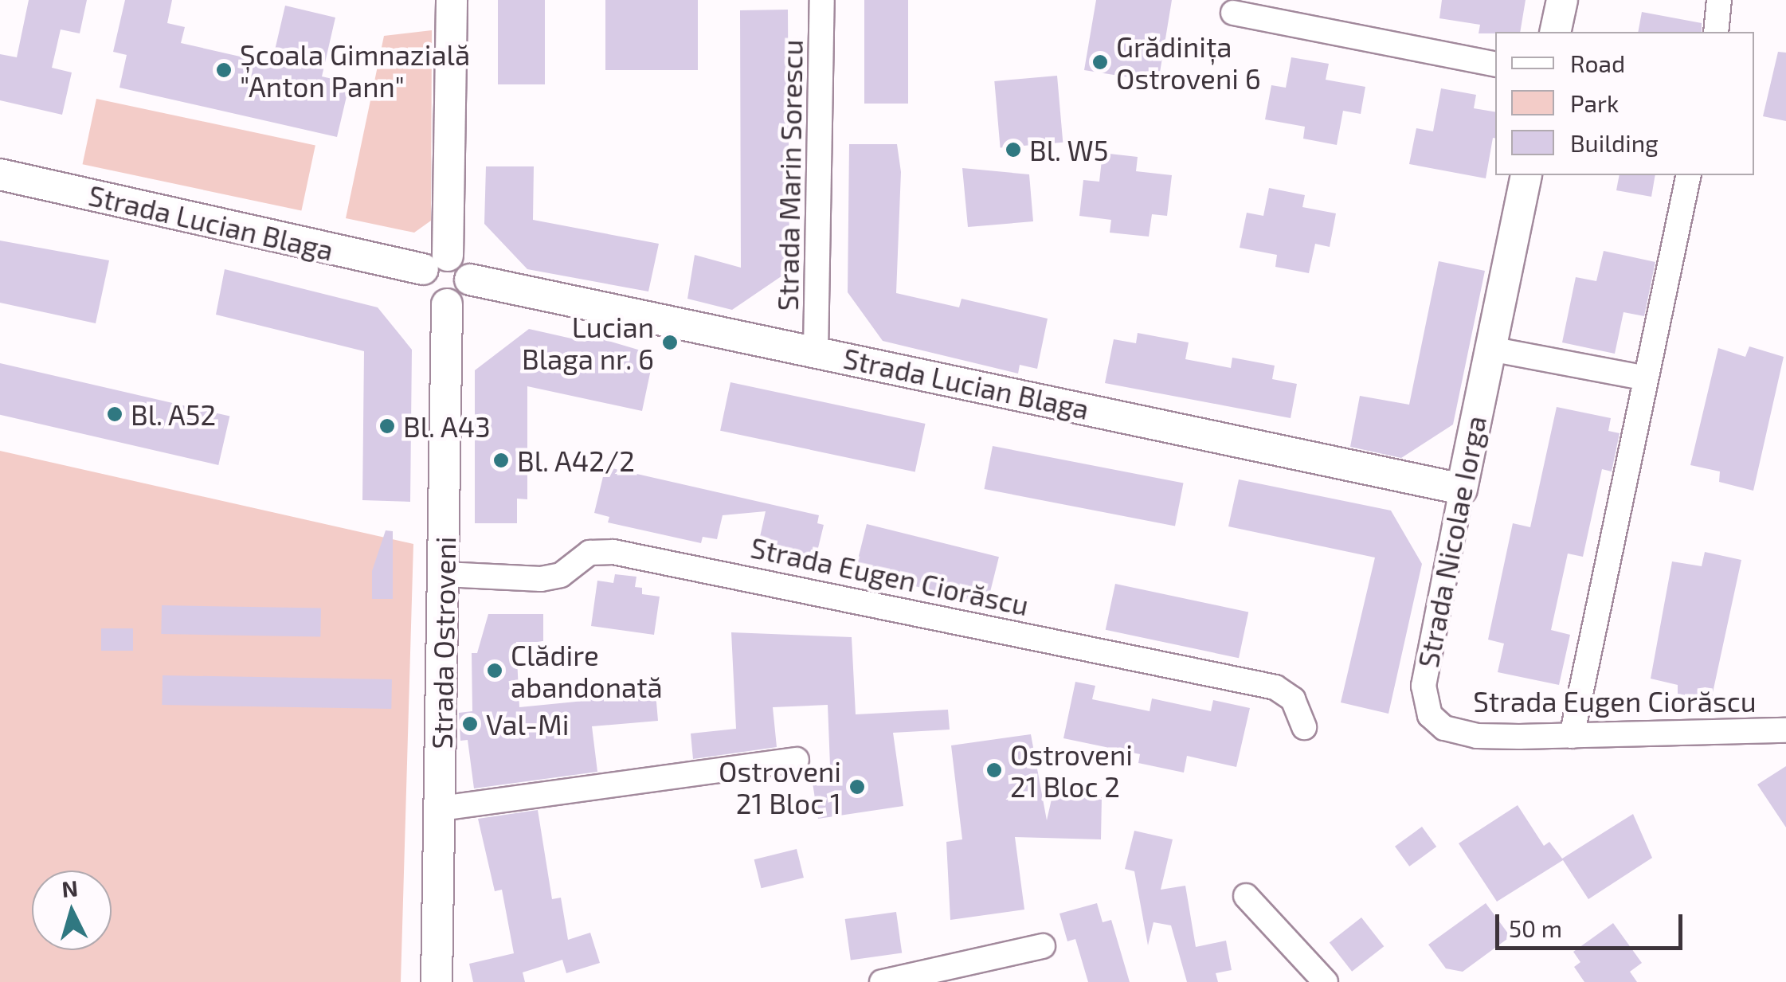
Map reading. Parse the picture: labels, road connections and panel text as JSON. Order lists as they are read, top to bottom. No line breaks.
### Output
{"streets":{"street":["Strada Marin Sorescu","Strada Lucian Blaga","Strada Nicolae Iorga","Strada Eugen Ciorăscu","Strada Ostroveni"]},"crossings":[["Strada Marin Sorescu","Strada Lucian Blaga"],["Strada Lucian Blaga","Strada Nicolae Iorga"],["Strada Lucian Blaga","Strada Ostroveni"],["Strada Nicolae Iorga","Strada Eugen Ciorăscu"],["Strada Eugen Ciorăscu","Strada Ostroveni"]],"places":["Grădinița Ostroveni 6","Școala Gimnazială \"Anton Pann\"","Bl. W5","Lucian Blaga nr. 6","Bl. A52","Bl. A43","Bl. A42/2","Clădire abandonată","Val-Mi","Ostroveni 21 Bloc 2","Ostroveni 21 Bloc 1"],"legend":["Road","Park","Building"],"scale_bar":"50 m","north":"top"}
